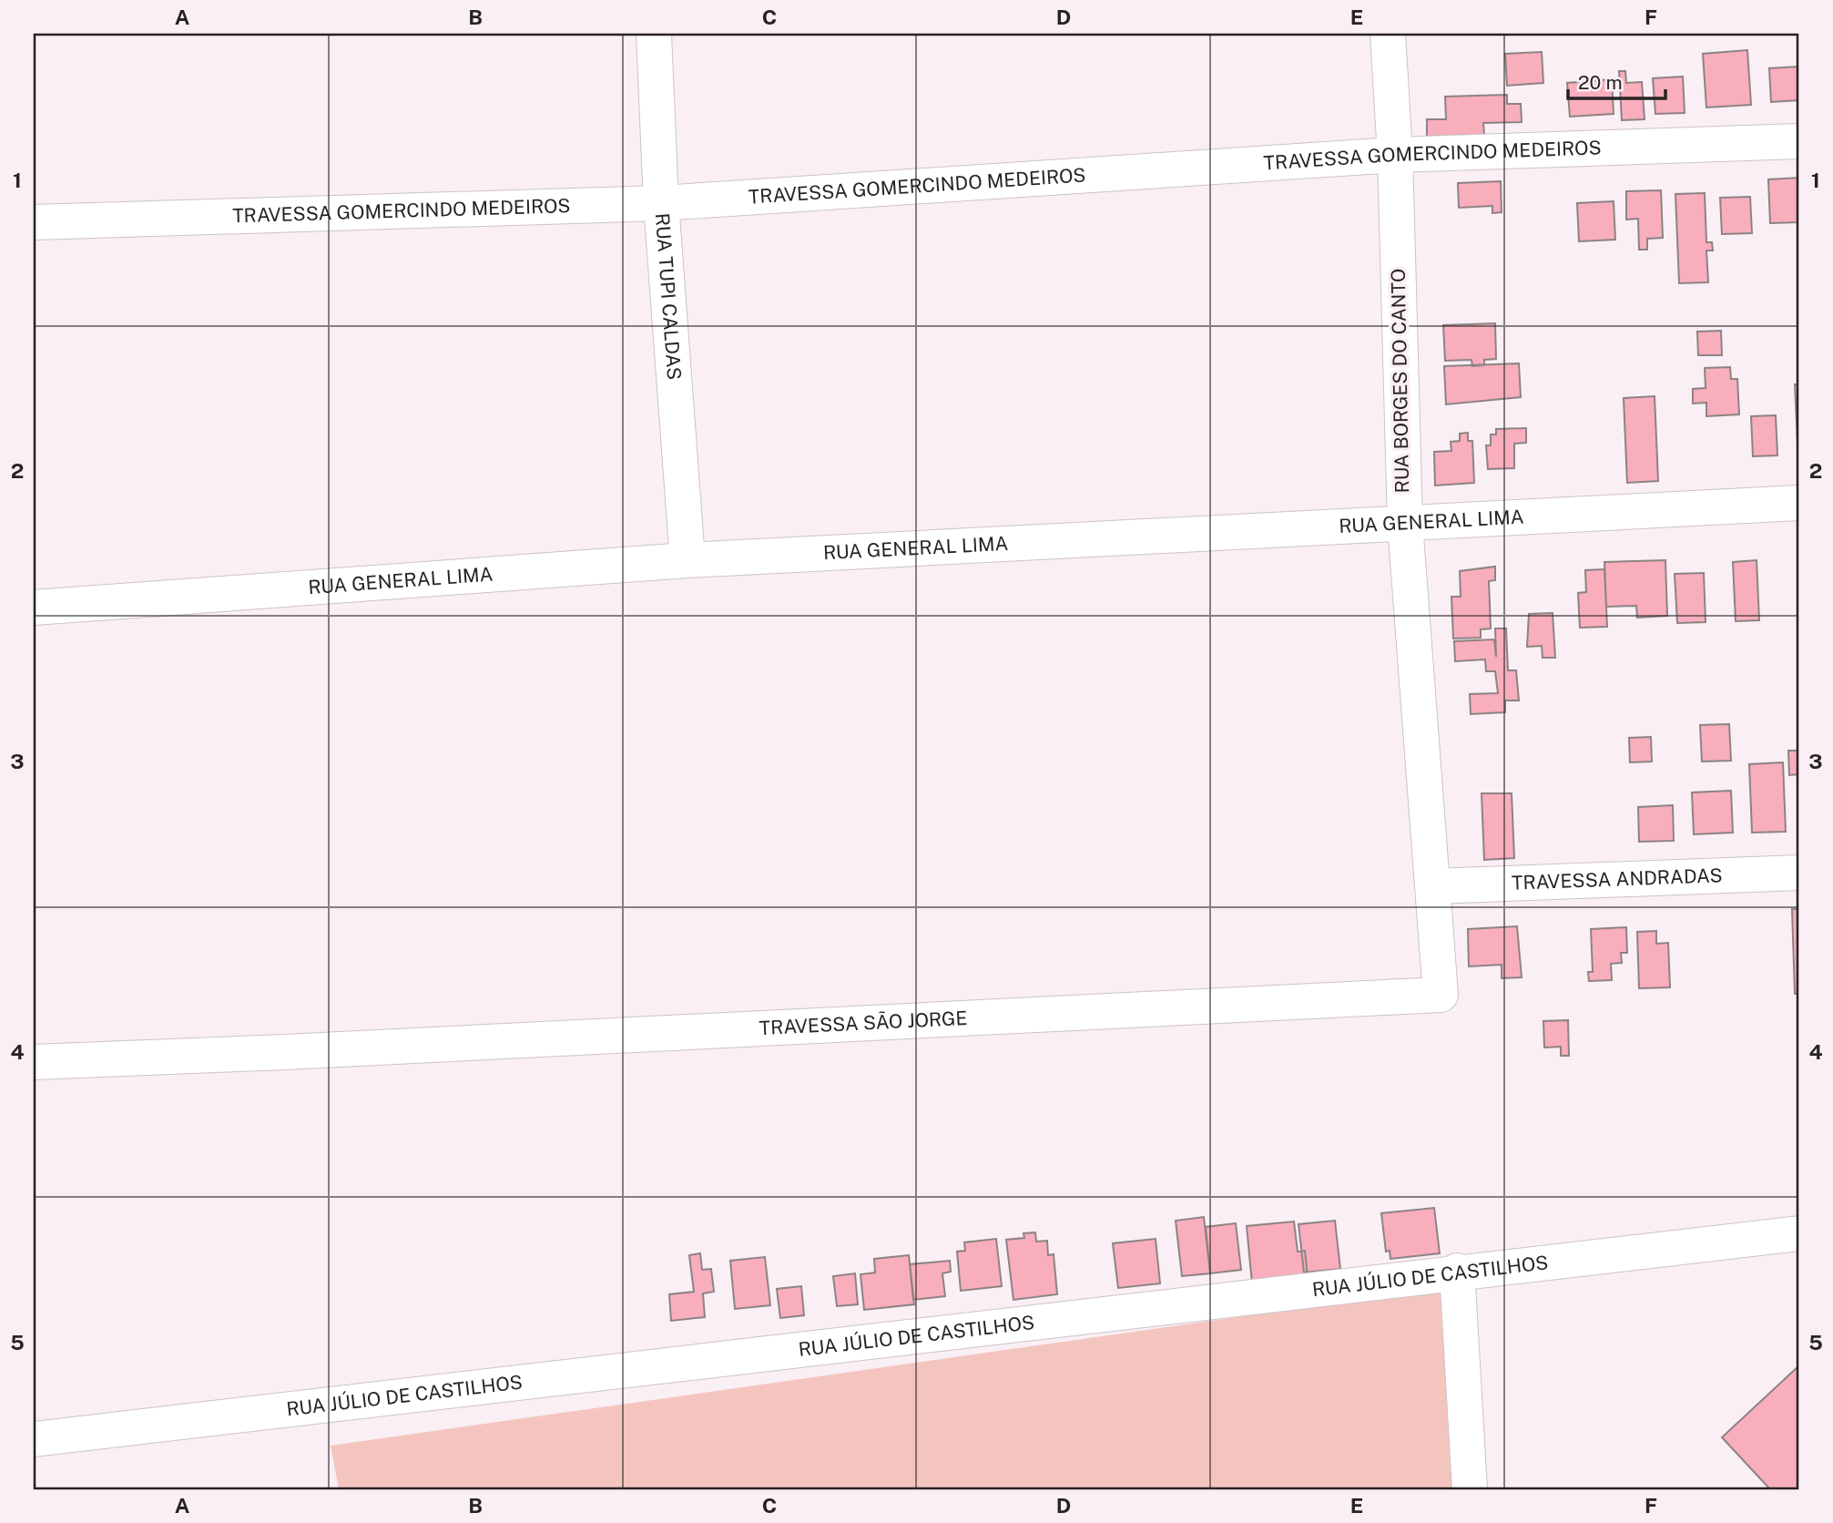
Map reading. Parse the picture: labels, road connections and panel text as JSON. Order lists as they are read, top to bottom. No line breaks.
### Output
{"streets":{"street":["TRAVESSA GOMERCINDO MEDEIROS","RUA TUPI CALDAS","RUA BORGES DO CANTO","RUA GENERAL LIMA","TRAVESSA ANDRADAS","TRAVESSA SÃO JORGE","RUA JÚLIO DE CASTILHOS"]},"crossings":[["TRAVESSA GOMERCINDO MEDEIROS","RUA TUPI CALDAS"],["TRAVESSA GOMERCINDO MEDEIROS","RUA BORGES DO CANTO"],["RUA TUPI CALDAS","RUA GENERAL LIMA"],["RUA BORGES DO CANTO","RUA GENERAL LIMA"],["RUA BORGES DO CANTO","TRAVESSA ANDRADAS"],["RUA BORGES DO CANTO","TRAVESSA SÃO JORGE"]],"scale_bar":"20 m","grid":{"columns":["A","B","C","D","E","F"],"rows":["1","2","3","4","5"]}}
